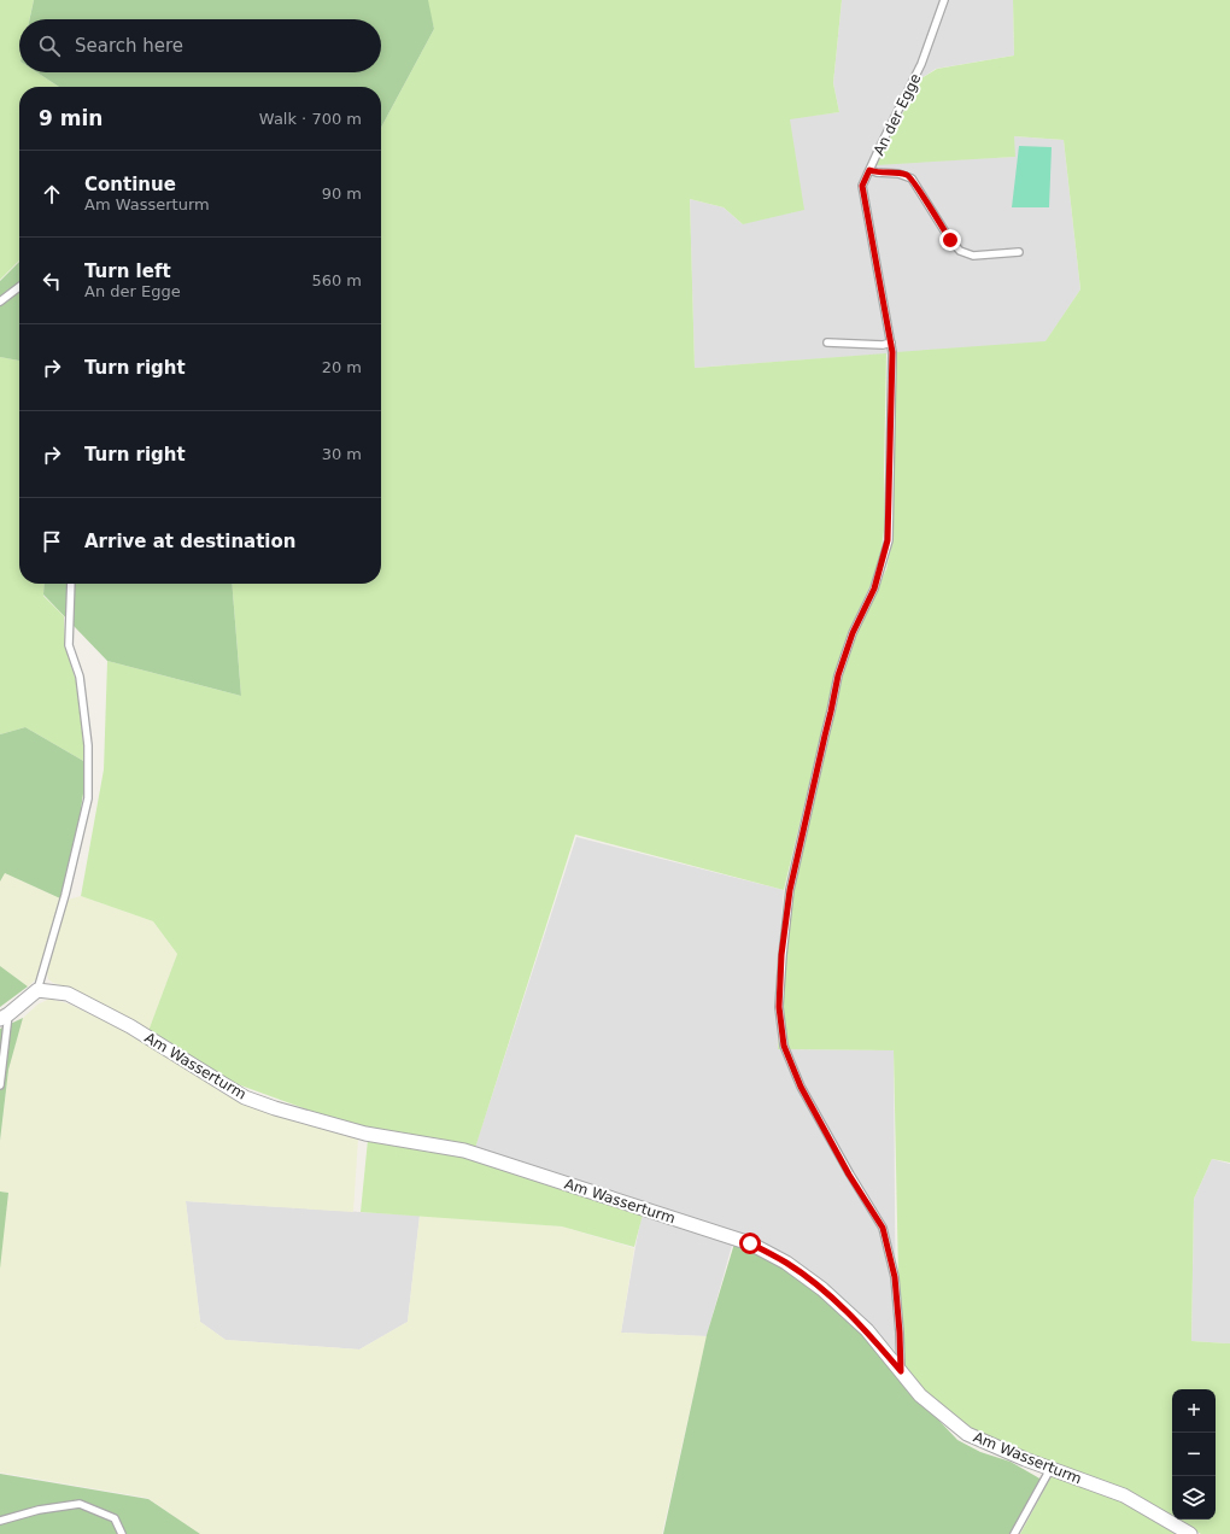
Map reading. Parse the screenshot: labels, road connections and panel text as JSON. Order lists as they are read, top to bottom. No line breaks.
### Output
{"streets":{"street":["Am Wasserturm"],"lane":["An der Egge"]},"crossings":[["An der Egge","Am Wasserturm"]],"page":{"search":"Search here","heading":["9 min","Walk · 700 m"],"list":[["Continue","Am Wasserturm","90 m"],["Turn left","An der Egge","560 m"],["Turn right","20 m"],["Turn right","30 m"],"Arrive at destination"],"map_buttons":["+","−"]}}
